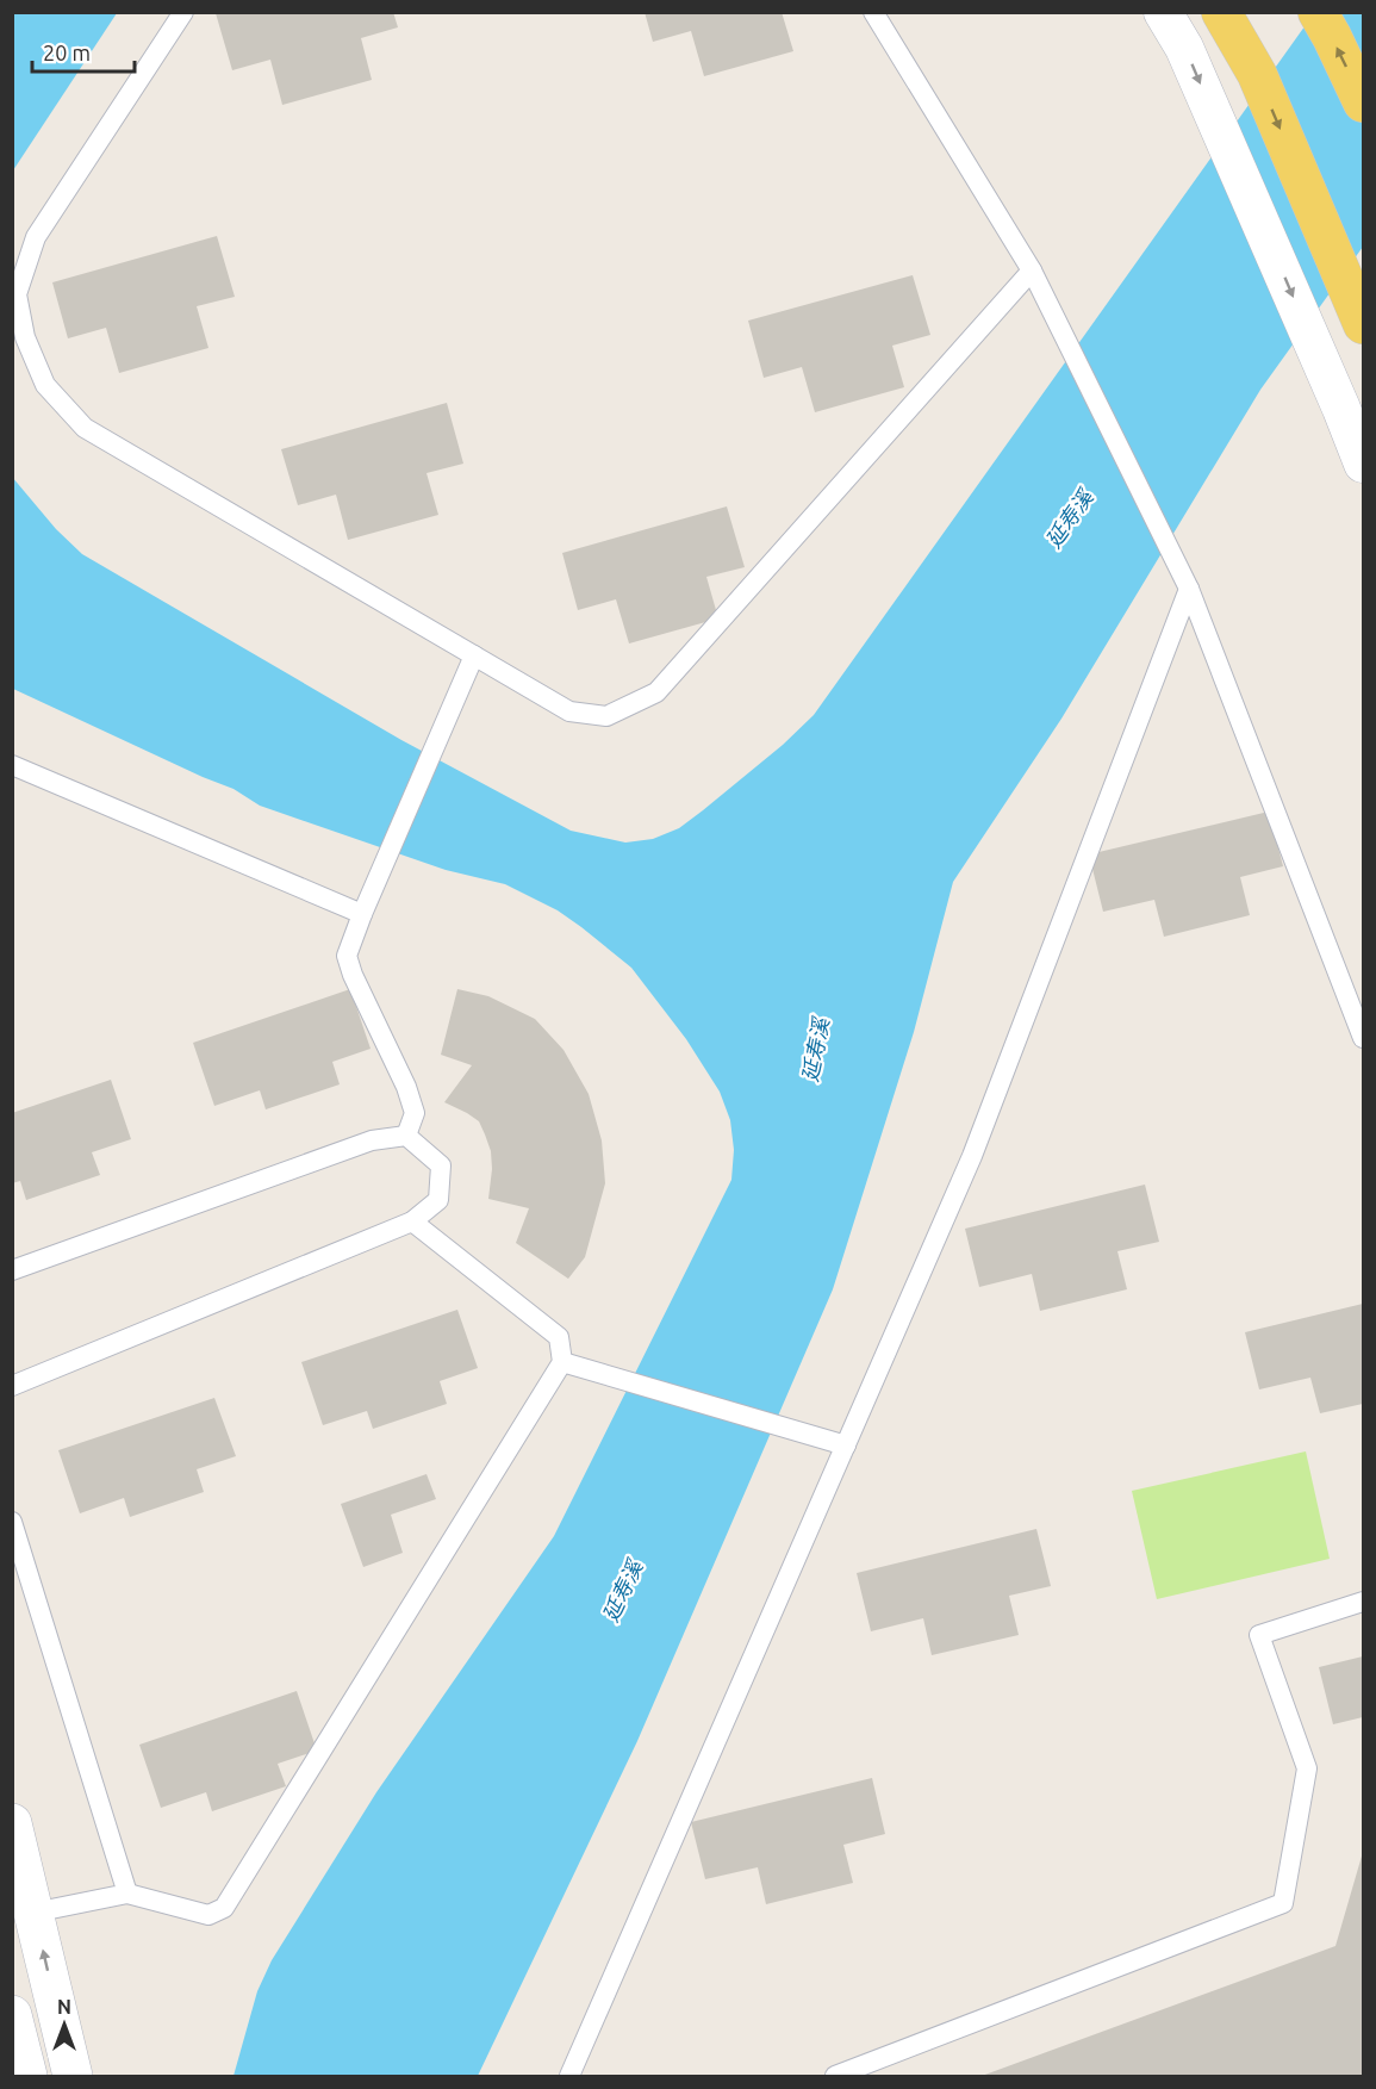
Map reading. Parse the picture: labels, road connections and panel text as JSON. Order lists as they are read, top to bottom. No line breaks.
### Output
{"water":["延寿溪"],"scale_bar":"20 m","north":"top"}
